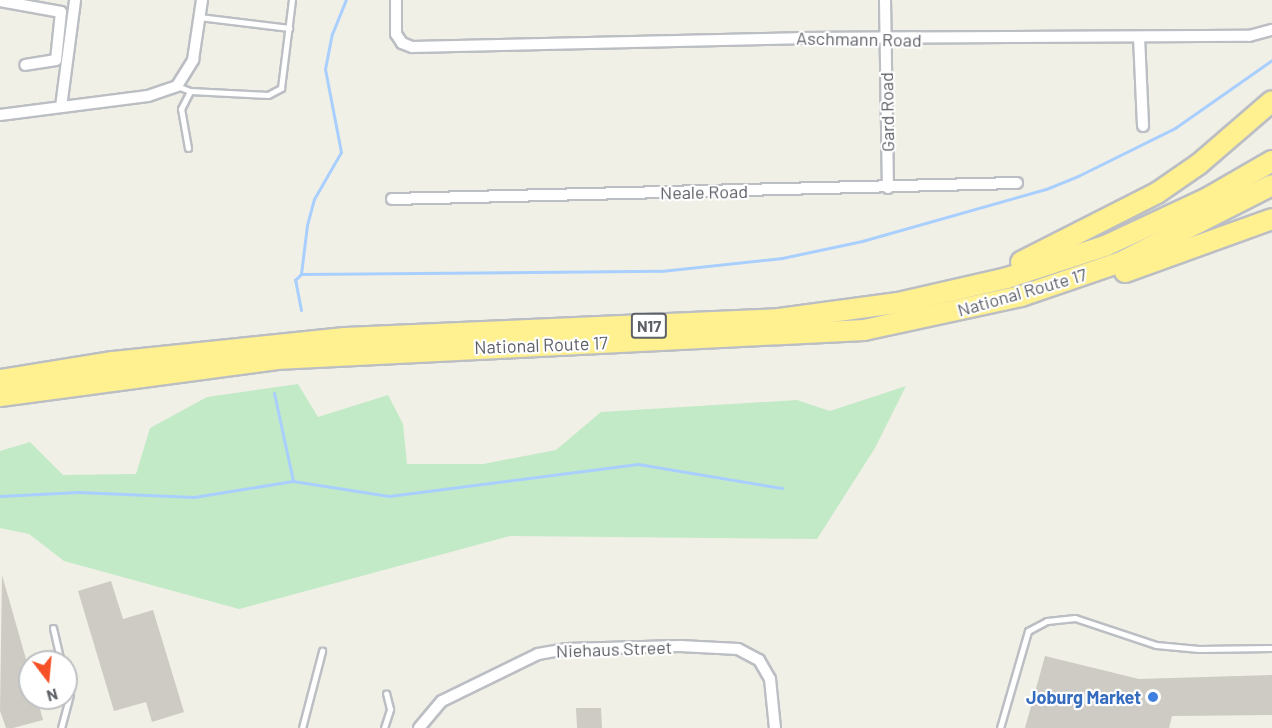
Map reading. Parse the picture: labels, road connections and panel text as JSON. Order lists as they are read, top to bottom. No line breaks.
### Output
{"streets":{"highway":["National Route 17","N17"],"street":["Aschmann Road","Gard Road","Neale Road","Niehaus Street"]},"crossings":[["Aschmann Road","Gard Road"],["Gard Road","Neale Road"]],"places":["Joburg Market"],"north":"bottom"}
